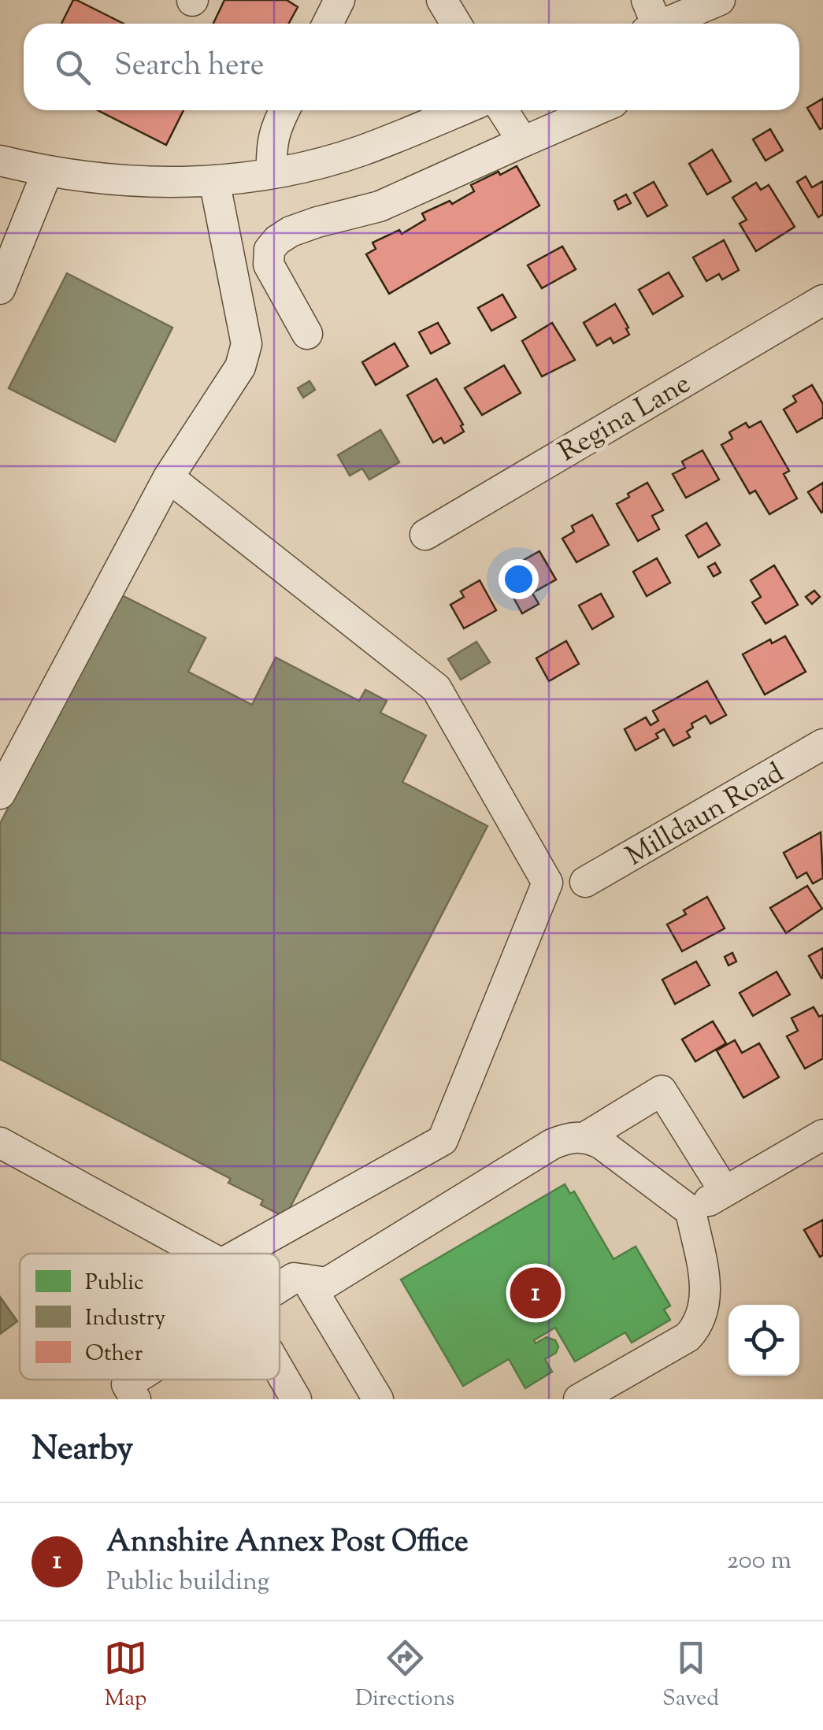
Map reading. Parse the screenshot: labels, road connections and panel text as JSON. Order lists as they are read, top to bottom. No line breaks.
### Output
{"streets":{"street":["Regina Lane","Milldaun Road"]},"legend":["Public","Industry","Other"],"page":{"search":"Search here","pins":"1","heading":"Nearby","list":[{"mark":"1","name":"Annshire Annex Post Office","note":"Public building","value":"200 m"}],"nav":["Map","Directions","Saved"]}}
